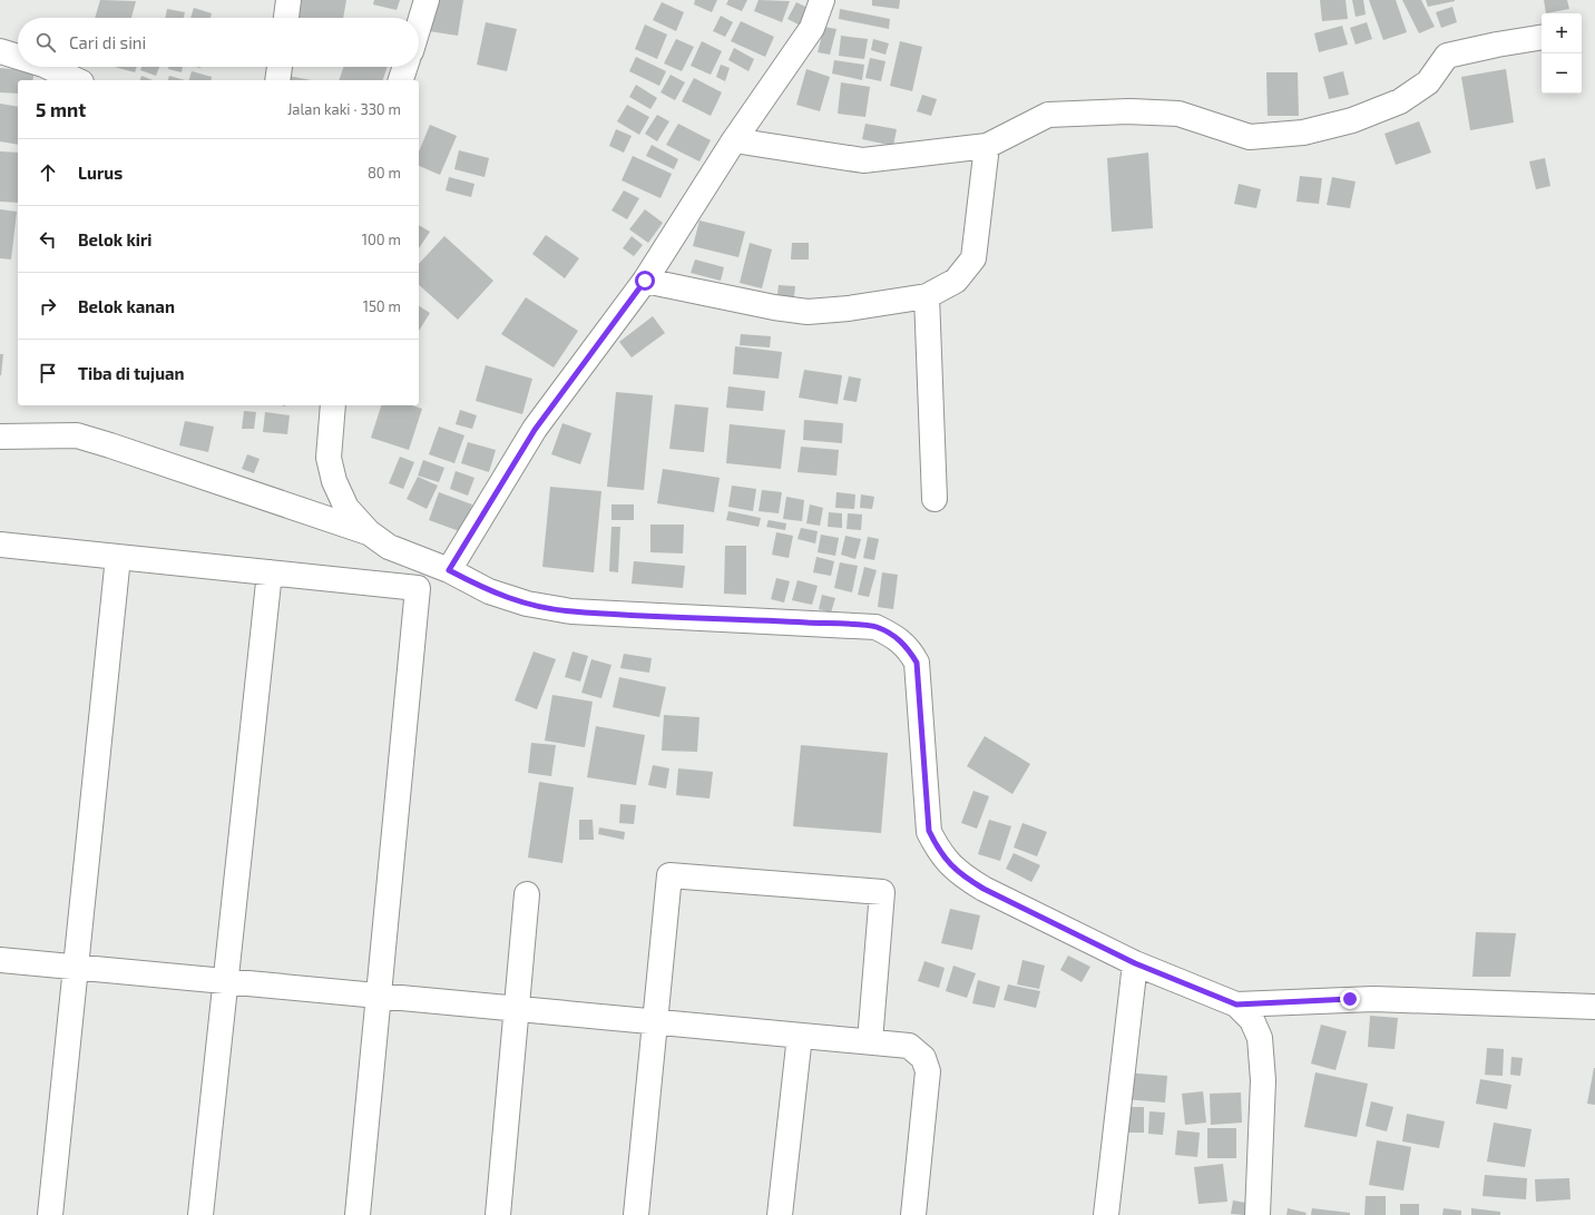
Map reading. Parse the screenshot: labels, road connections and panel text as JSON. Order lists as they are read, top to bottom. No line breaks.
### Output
{"page":{"map_buttons":["+","−"],"search":"Cari di sini","heading":["5 mnt","Jalan kaki · 330 m"],"list":[["Lurus","80 m"],["Belok kiri","100 m"],["Belok kanan","150 m"],"Tiba di tujuan"]}}
